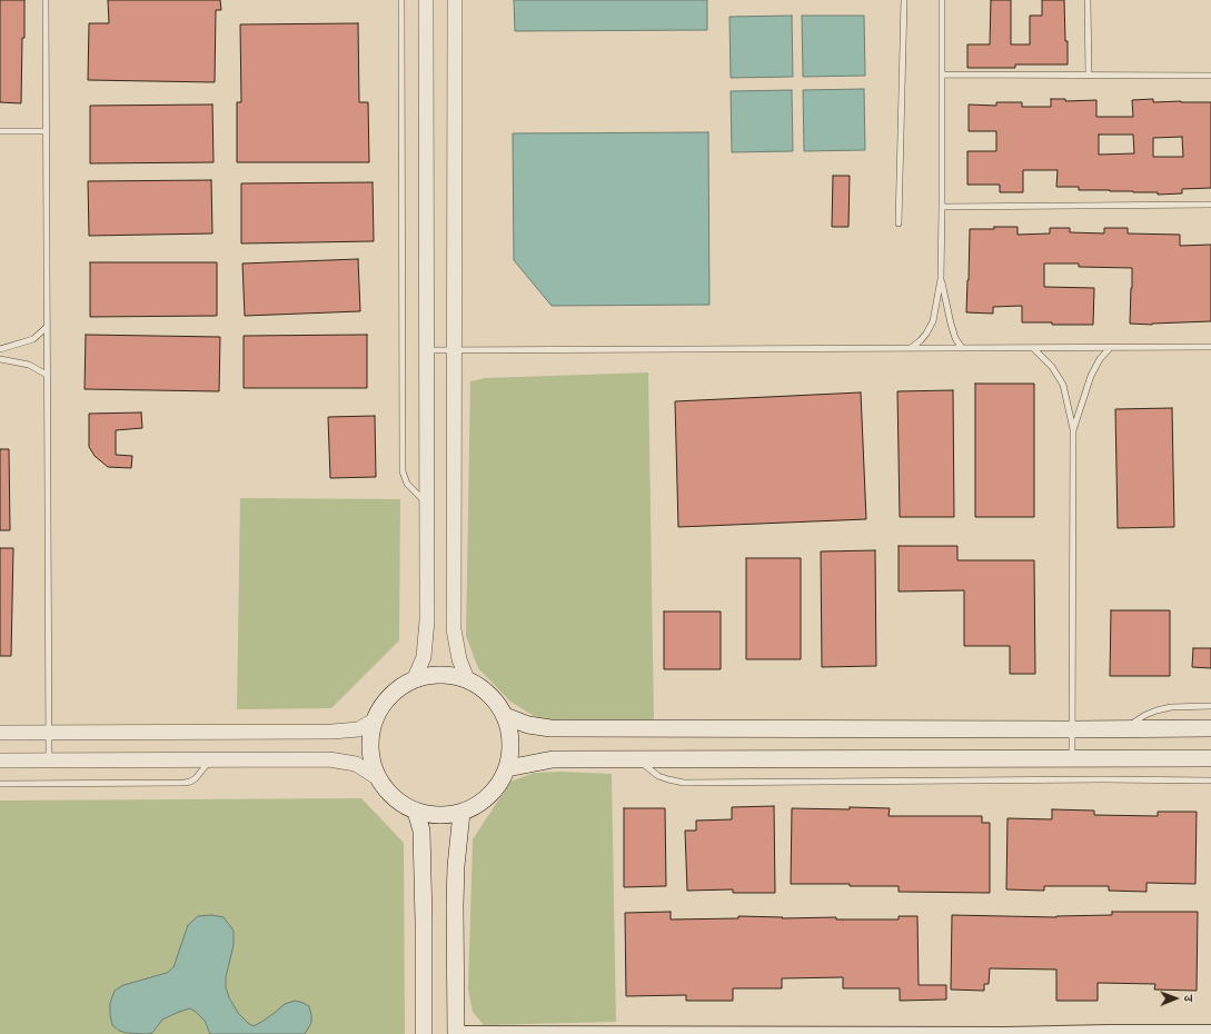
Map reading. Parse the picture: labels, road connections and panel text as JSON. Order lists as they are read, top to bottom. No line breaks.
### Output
{"north":"right"}
